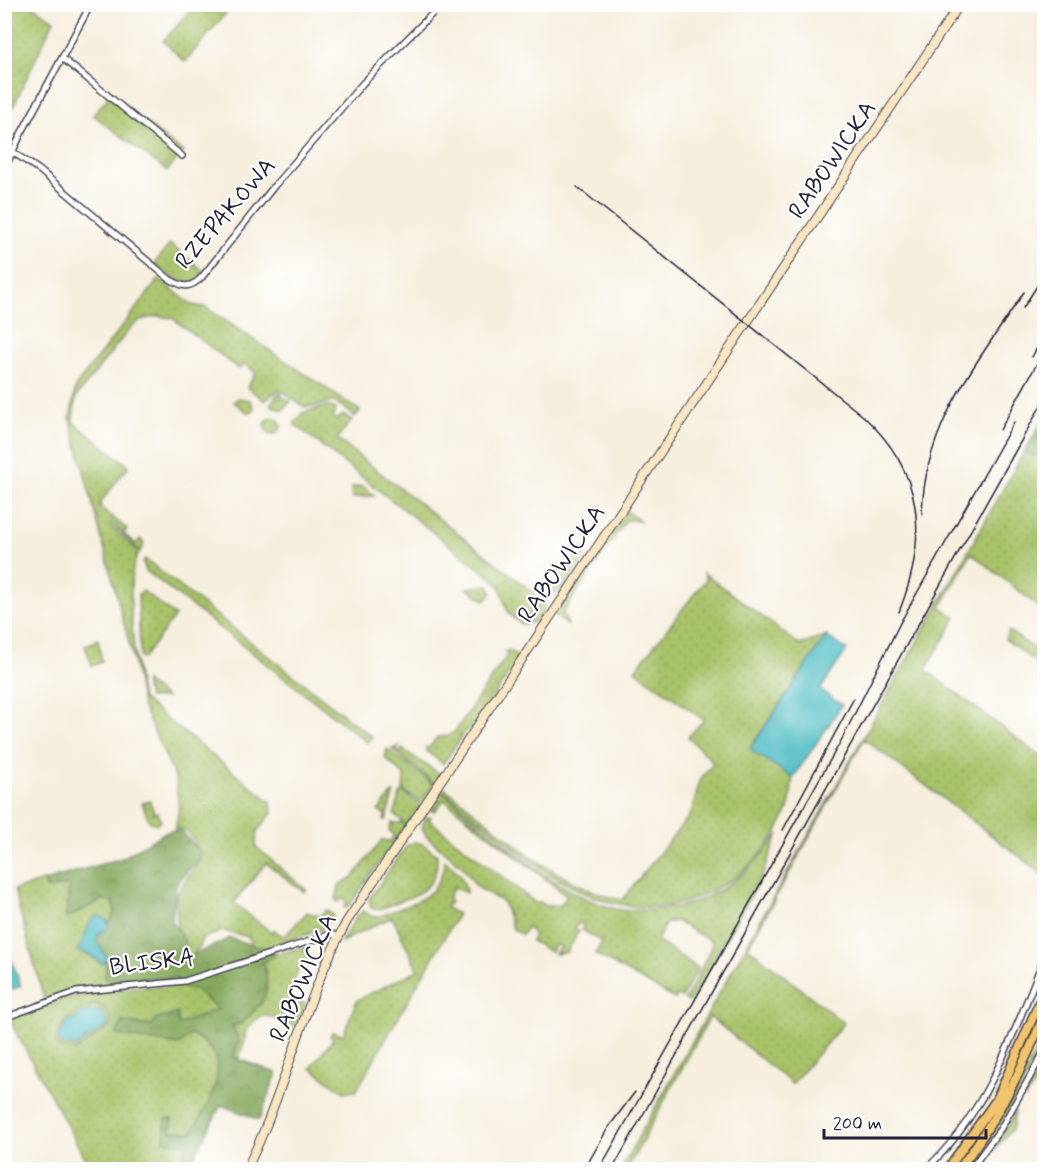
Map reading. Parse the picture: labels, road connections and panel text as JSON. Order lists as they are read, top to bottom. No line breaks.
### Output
{"streets":{"street":["RABOWICKA","RZEPAKOWA","BLISKA"]},"crossings":[["RABOWICKA","BLISKA"]],"scale_bar":"200 m"}
